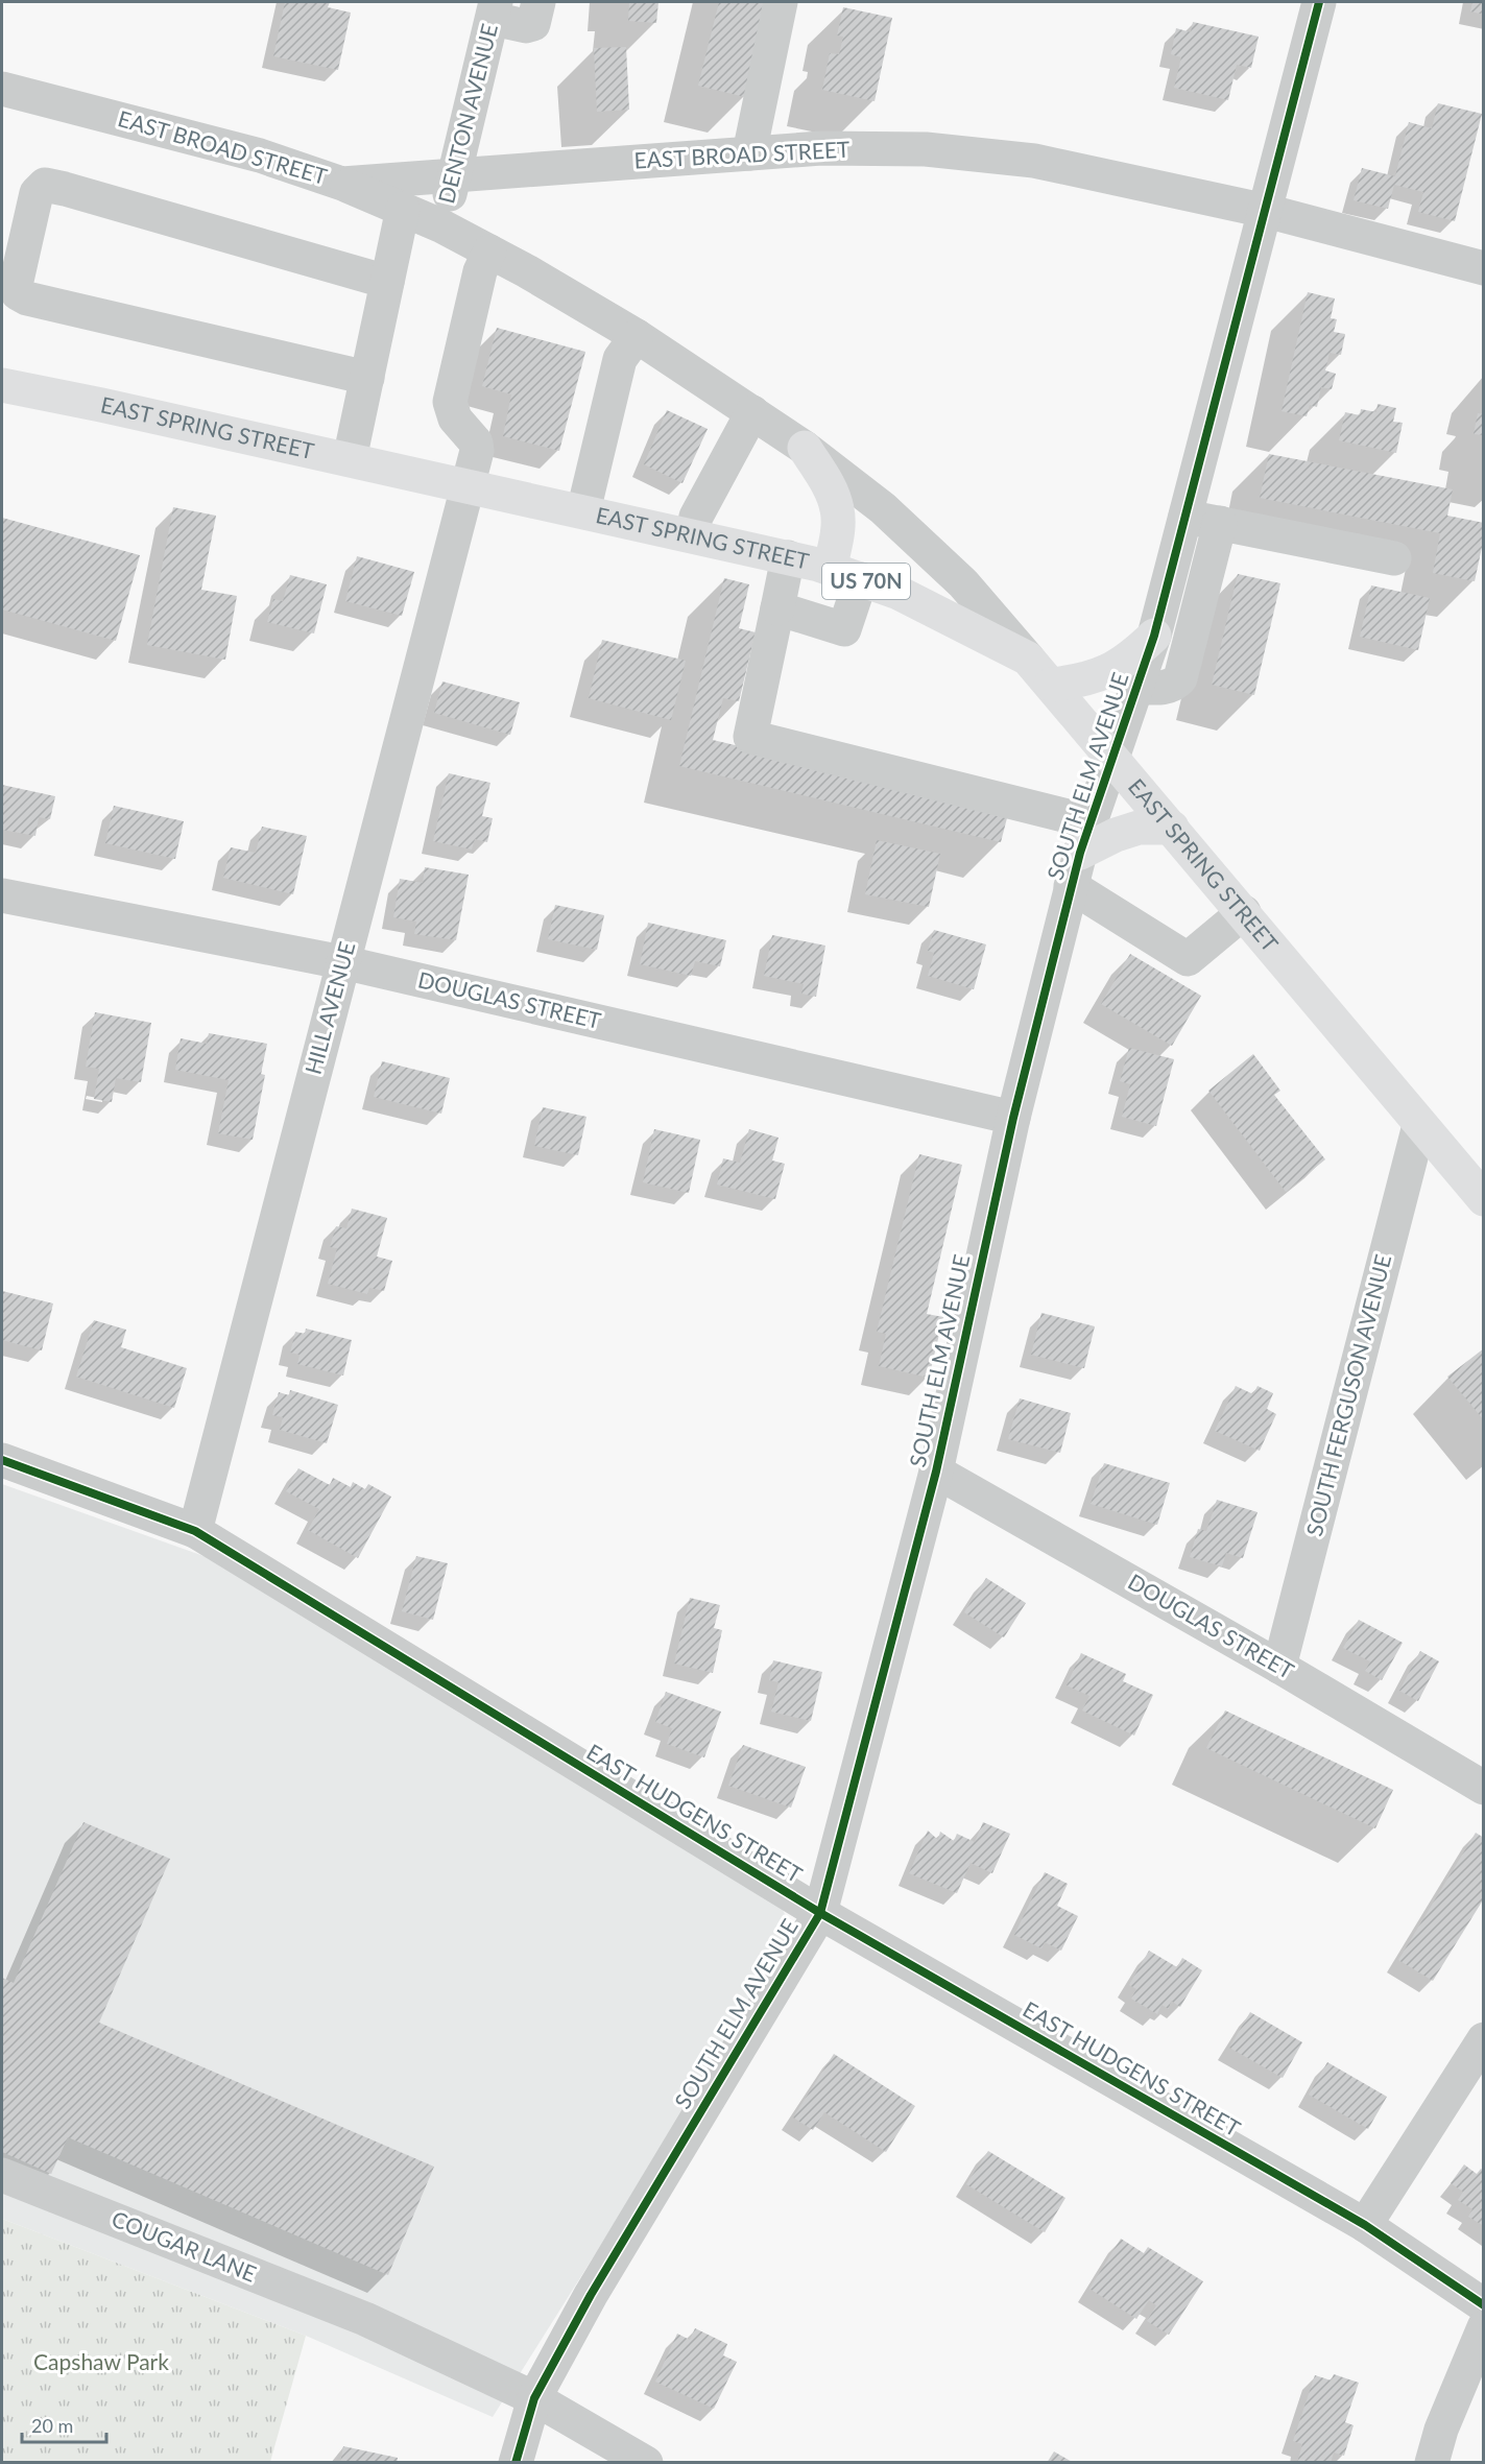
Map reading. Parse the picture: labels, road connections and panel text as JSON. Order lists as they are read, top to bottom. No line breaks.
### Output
{"streets":{"main road":["EAST SPRING STREET","US 70N"],"street":["DENTON AVENUE","EAST BROAD STREET","SOUTH ELM AVENUE","DOUGLAS STREET","HILL AVENUE","SOUTH FERGUSON AVENUE","EAST HUDGENS STREET","COUGAR LANE"]},"crossings":[["DENTON AVENUE","EAST BROAD STREET"],["EAST BROAD STREET","SOUTH ELM AVENUE"],["EAST SPRING STREET","SOUTH ELM AVENUE"],["EAST SPRING STREET","HILL AVENUE"],["EAST SPRING STREET","SOUTH FERGUSON AVENUE"],["SOUTH ELM AVENUE","DOUGLAS STREET"],["SOUTH ELM AVENUE","EAST HUDGENS STREET"],["SOUTH ELM AVENUE","COUGAR LANE"],["DOUGLAS STREET","HILL AVENUE"],["DOUGLAS STREET","SOUTH FERGUSON AVENUE"],["HILL AVENUE","EAST HUDGENS STREET"]],"parks":["Capshaw Park"],"scale_bar":"20 m"}
